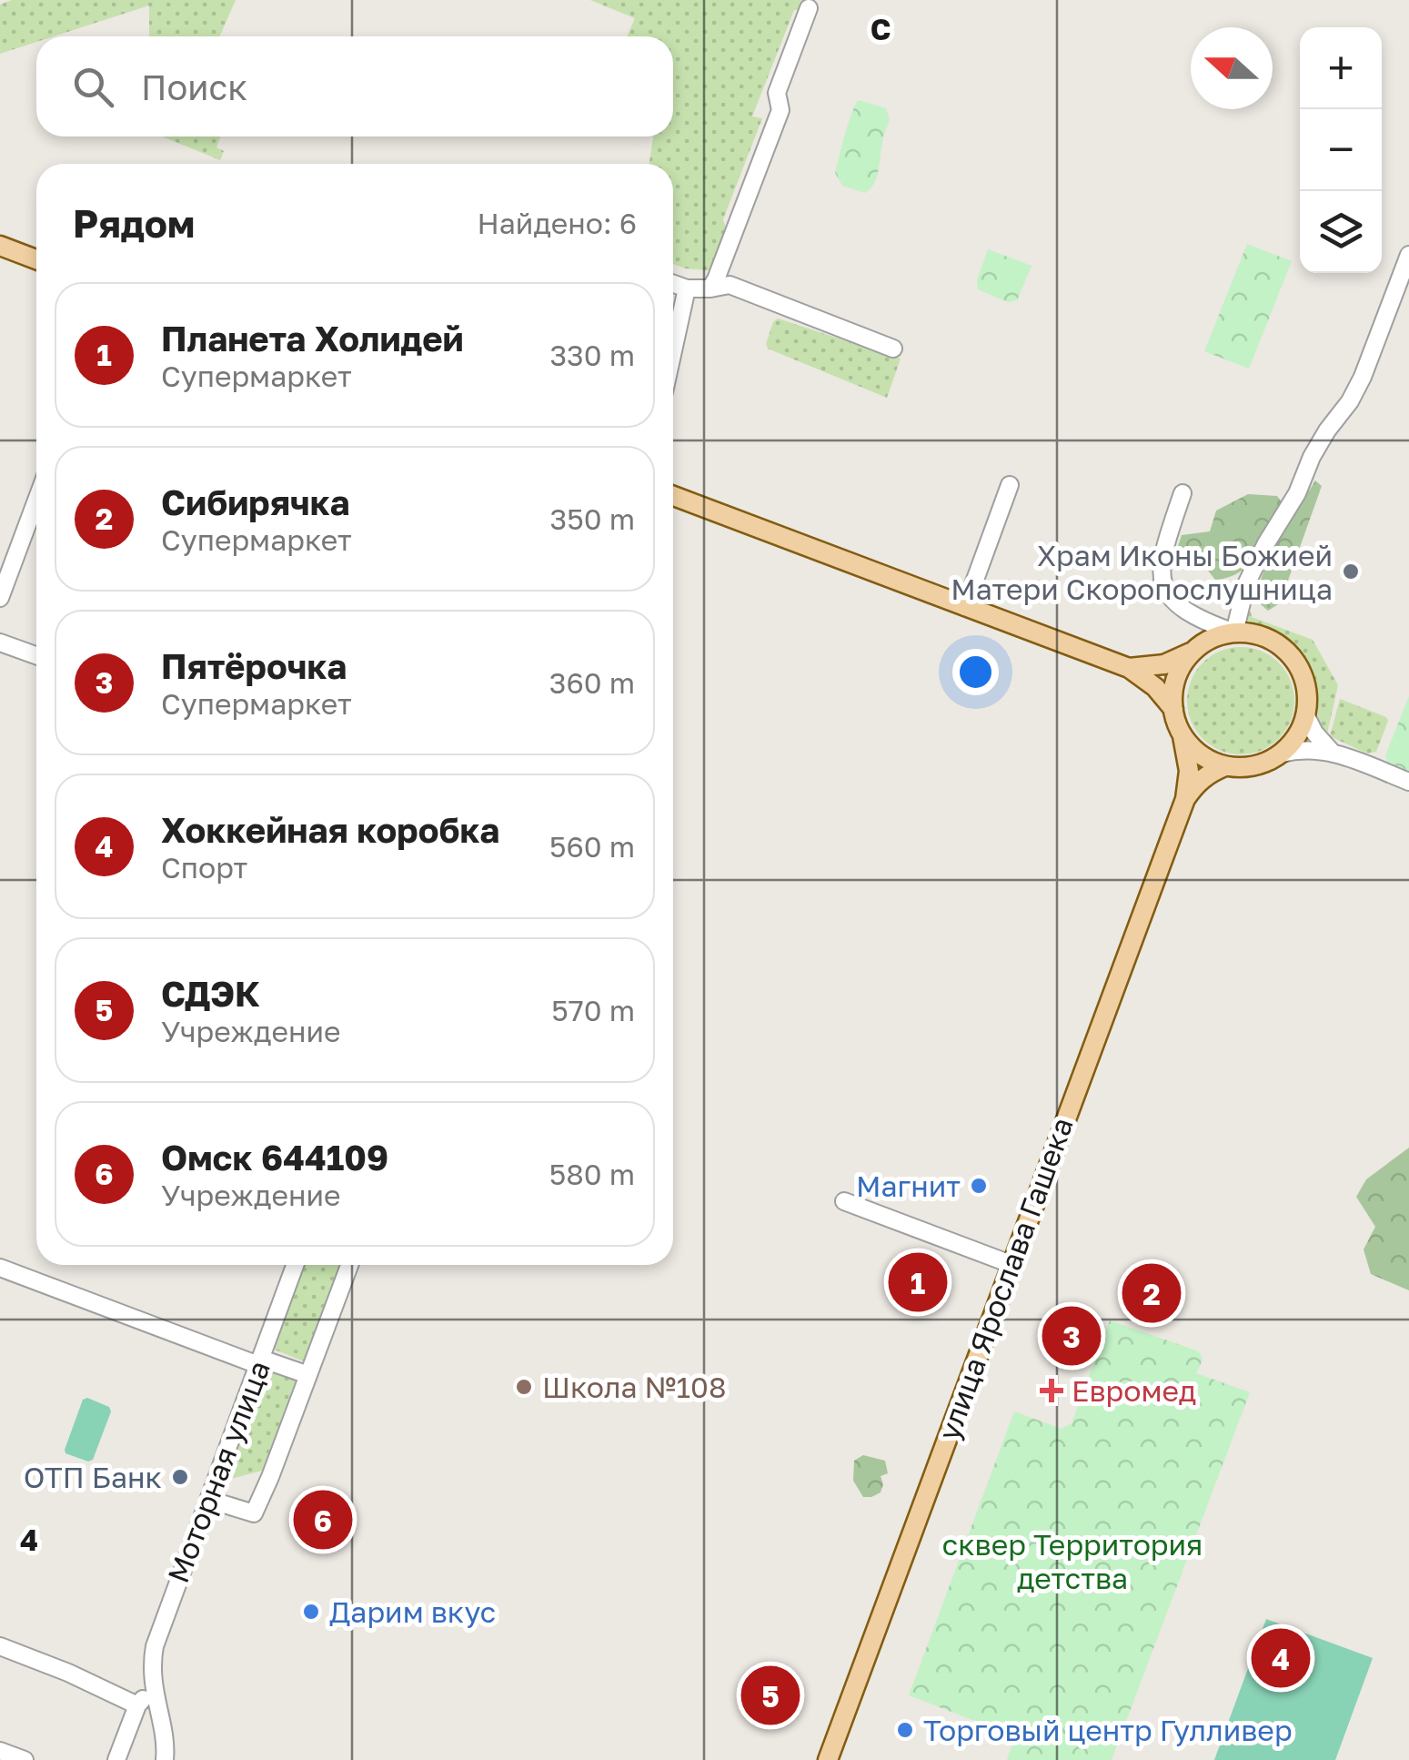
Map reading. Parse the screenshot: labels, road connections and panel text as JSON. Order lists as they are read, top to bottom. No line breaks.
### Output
{"streets":{"main road":["улица Ярослава Гашека"],"street":["Моторная улица"]},"parks":["сквер Территория детства"],"places":{"other":["Храм Иконы Божией Матери Скоропослушница","Магнит","Школа №108","ОТП Банк","Дарим вкус","Торговый центр Гулливер"],"health":["Евромед"]},"north":"left","page":{"map_buttons":["+","−"],"search":"Поиск","heading":["Рядом","Найдено: 6"],"list":[{"mark":"1","name":"Планета Холидей","note":"Супермаркет","value":"330 m"},{"mark":"2","name":"Сибирячка","note":"Супермаркет","value":"350 m"},{"mark":"3","name":"Пятёрочка","note":"Супермаркет","value":"360 m"},{"mark":"4","name":"Хоккейная коробка","note":"Спорт","value":"560 m"},{"mark":"5","name":"СДЭК","note":"Учреждение","value":"570 m"},{"mark":"6","name":"Омск 644109","note":"Учреждение","value":"580 m"}],"pins":["1","2","3","6","4","5"]},"grid":{"columns":["C"],"rows":["4"]}}
